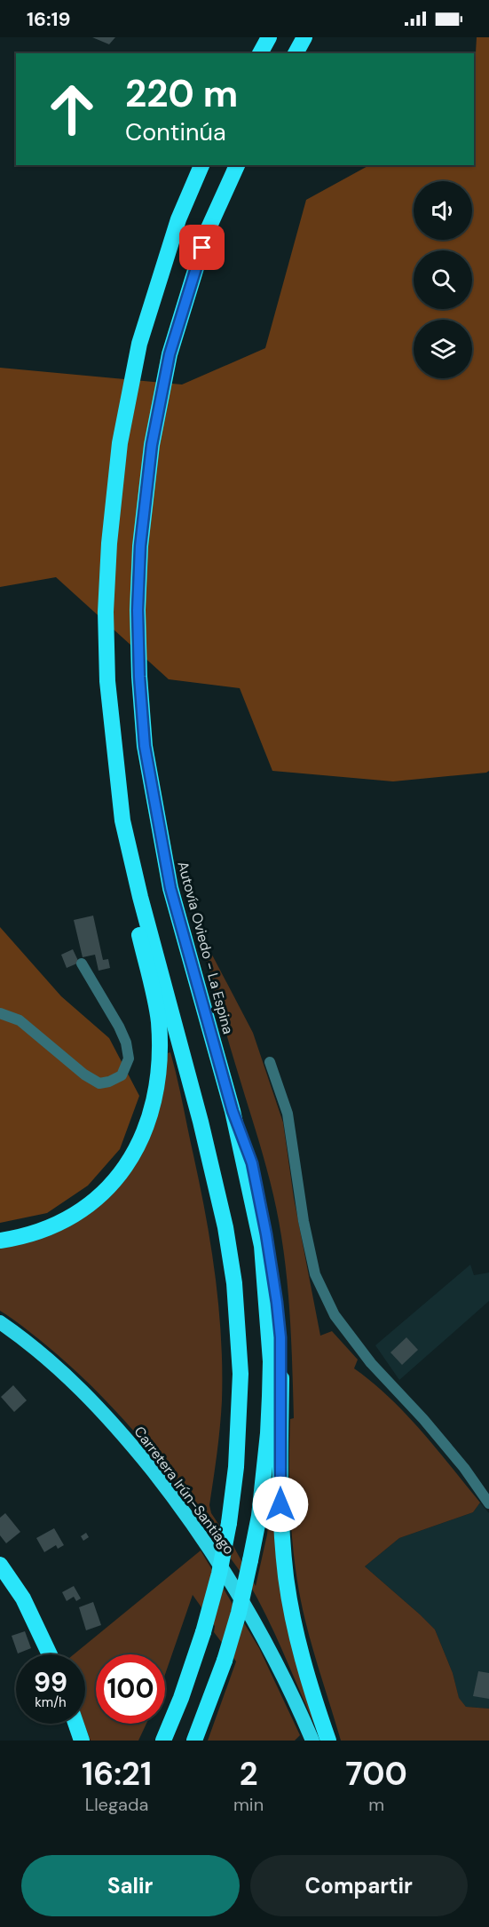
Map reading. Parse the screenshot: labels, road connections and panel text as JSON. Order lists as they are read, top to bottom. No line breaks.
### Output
{"streets":{"highway":["Autovía Oviedo - La Espina","Carretera Irún-Santiago"]},"page":{"status":"16:19","turn":["220 m","Continúa"],"speed":"99 km/h","limit":"100","eta":["16:21","Llegada","2","min","700","m"],"buttons":["Salir","Compartir"]}}
